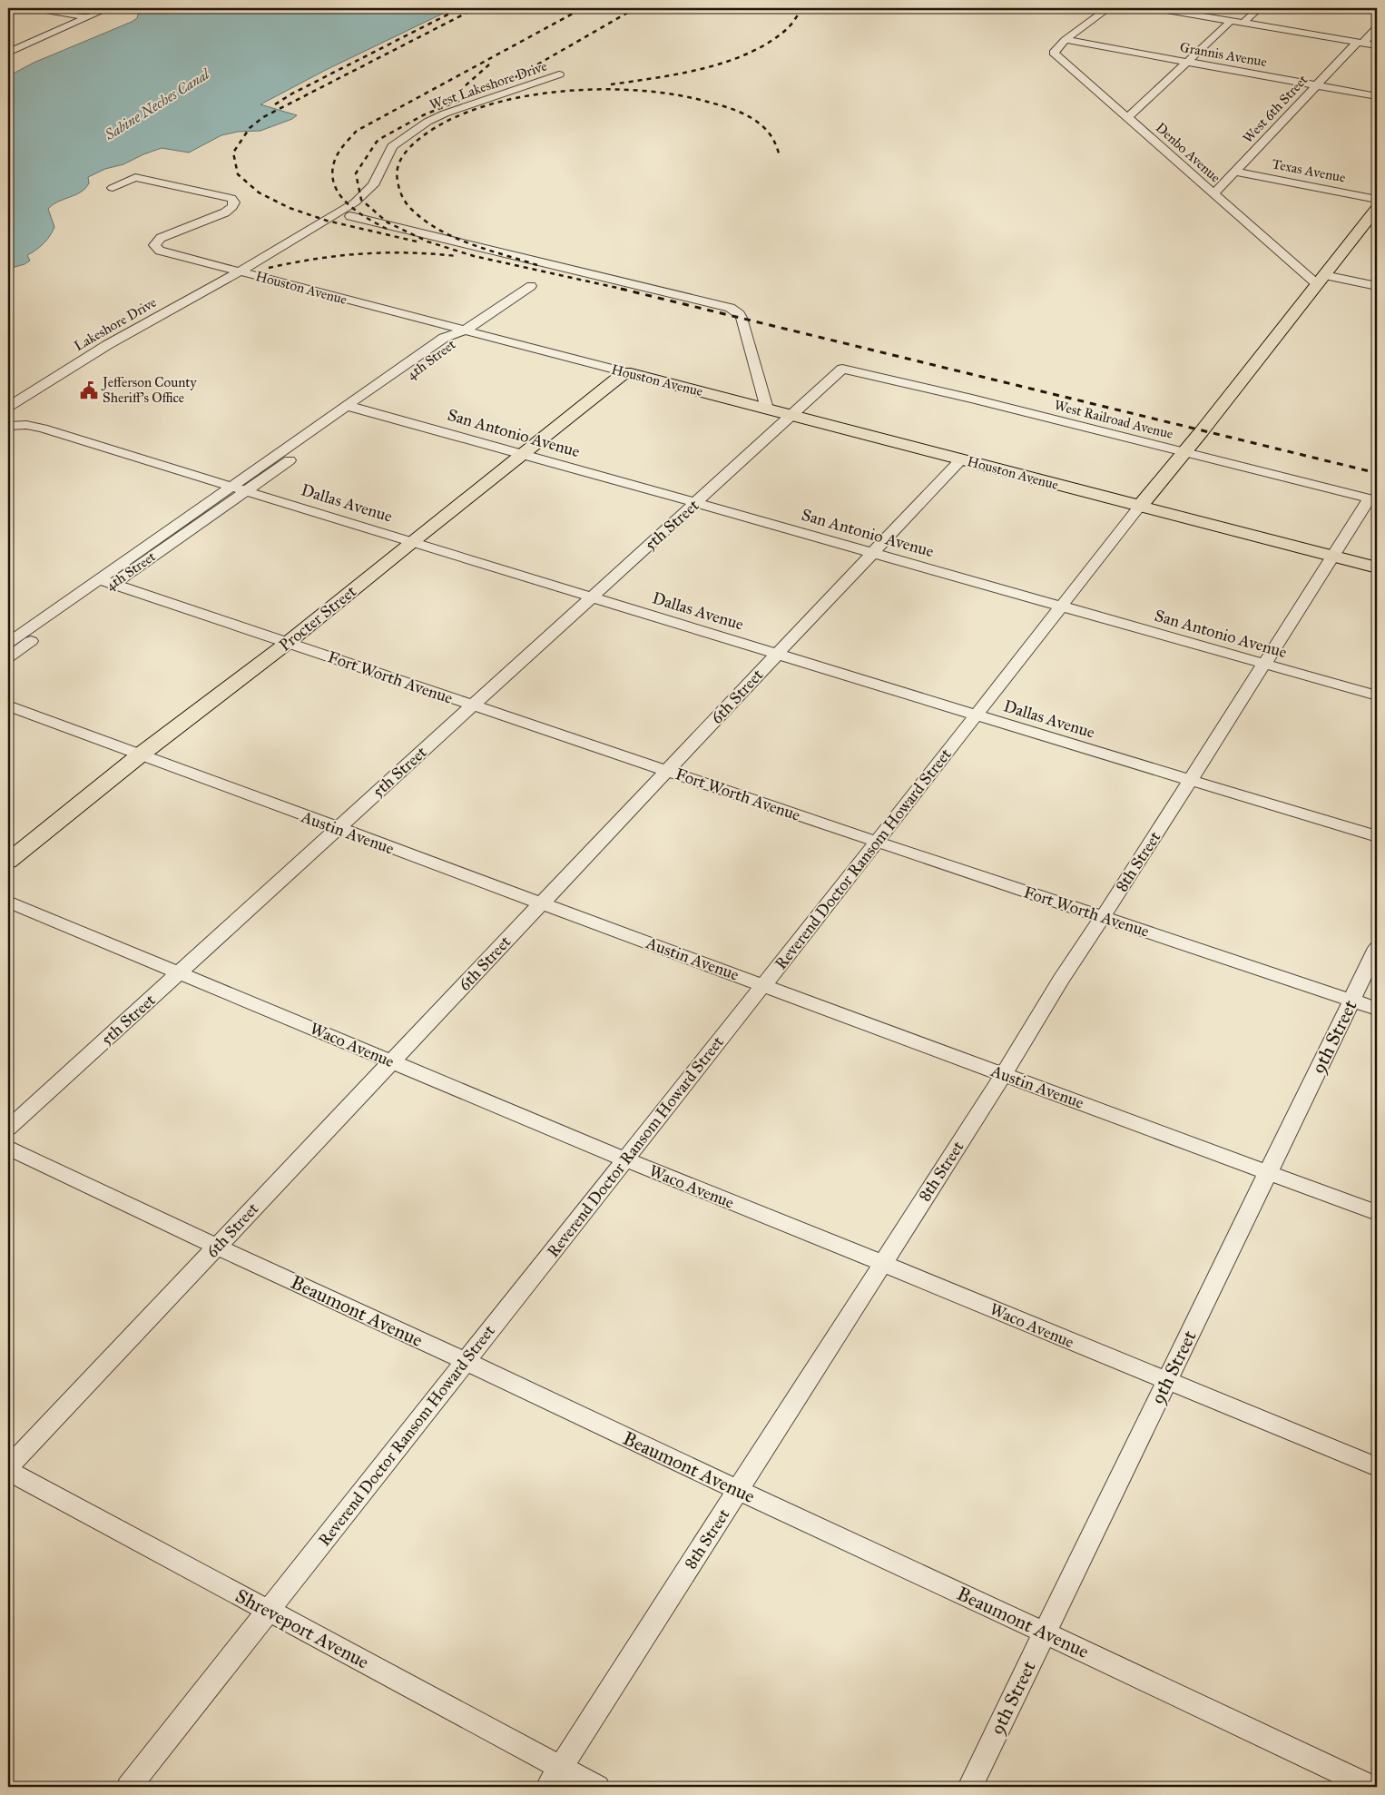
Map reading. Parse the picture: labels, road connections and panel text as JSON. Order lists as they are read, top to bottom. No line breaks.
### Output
{"streets":{"main road":["Houston Avenue","Procter Street"],"street":["Grannis Avenue","West Lakeshore Drive","West 6th Street","Denbo Avenue","Texas Avenue","Lakeshore Drive","4th Street","West Railroad Avenue","San Antonio Avenue","Dallas Avenue","5th Street","Fort Worth Avenue","6th Street","Austin Avenue","Reverend Doctor Ransom Howard Street","8th Street","9th Street","Waco Avenue","Beaumont Avenue","Shreveport Avenue"]},"crossings":[["Grannis Avenue","West 6th Street"],["Grannis Avenue","Denbo Avenue"],["West Lakeshore Drive","Houston Avenue"],["West Lakeshore Drive","Lakeshore Drive"],["West 6th Street","Denbo Avenue"],["West 6th Street","Texas Avenue"],["Houston Avenue","Lakeshore Drive"],["Houston Avenue","4th Street"],["Houston Avenue","5th Street"],["Houston Avenue","Procter Street"],["Houston Avenue","6th Street"],["Houston Avenue","Reverend Doctor Ransom Howard Street"],["Houston Avenue","8th Street"],["4th Street","San Antonio Avenue"],["4th Street","Dallas Avenue"],["4th Street","Fort Worth Avenue"],["West Railroad Avenue","5th Street"],["San Antonio Avenue","5th Street"],["San Antonio Avenue","Procter Street"],["San Antonio Avenue","6th Street"],["San Antonio Avenue","Reverend Doctor Ransom Howard Street"],["San Antonio Avenue","8th Street"],["Dallas Avenue","5th Street"],["Dallas Avenue","Procter Street"],["Dallas Avenue","6th Street"],["Dallas Avenue","Reverend Doctor Ransom Howard Street"],["Dallas Avenue","8th Street"],["5th Street","Fort Worth Avenue"],["5th Street","Austin Avenue"],["5th Street","Waco Avenue"],["Procter Street","Fort Worth Avenue"],["Procter Street","Austin Avenue"],["Fort Worth Avenue","6th Street"],["Fort Worth Avenue","Reverend Doctor Ransom Howard Street"],["Fort Worth Avenue","8th Street"],["Fort Worth Avenue","9th Street"],["6th Street","Austin Avenue"],["6th Street","Waco Avenue"],["6th Street","Beaumont Avenue"],["Austin Avenue","Reverend Doctor Ransom Howard Street"],["Austin Avenue","8th Street"],["Austin Avenue","9th Street"],["Reverend Doctor Ransom Howard Street","Waco Avenue"],["Reverend Doctor Ransom Howard Street","Beaumont Avenue"],["Reverend Doctor Ransom Howard Street","Shreveport Avenue"],["8th Street","Waco Avenue"],["8th Street","Beaumont Avenue"],["8th Street","Shreveport Avenue"],["9th Street","Waco Avenue"],["9th Street","Beaumont Avenue"]],"water":["Sabine Neches Canal"],"places":{"public building":["Jefferson County Sheriff's Office"]}}
